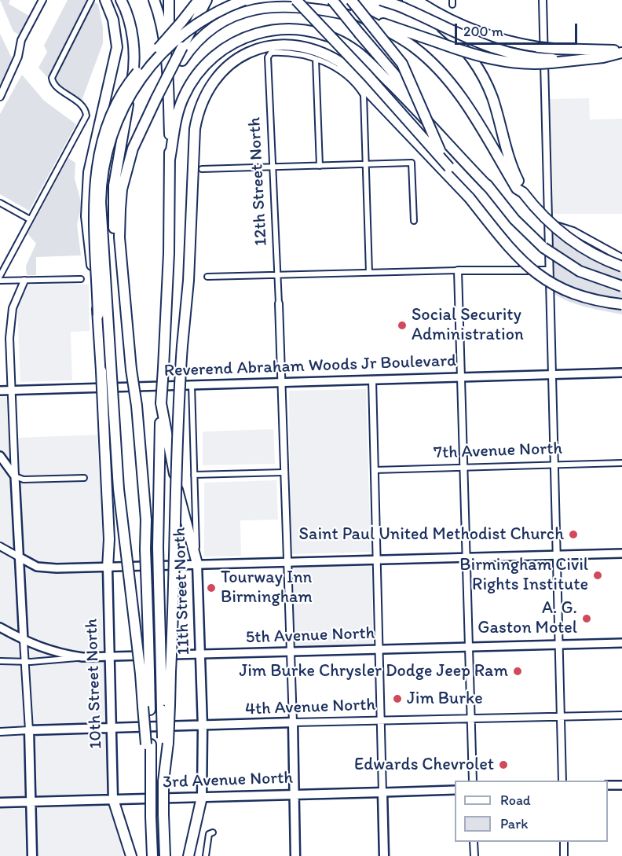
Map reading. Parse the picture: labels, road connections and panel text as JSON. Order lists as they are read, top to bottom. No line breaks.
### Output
{"streets":{"main road":["Reverend Abraham Woods Jr Boulevard","11th Street North","5th Avenue North","10th Street North","4th Avenue North","3rd Avenue North"],"street":["12th Street North","7th Avenue North"]},"crossings":[["Reverend Abraham Woods Jr Boulevard","11th Street North"],["11th Street North","5th Avenue North"],["11th Street North","4th Avenue North"],["11th Street North","3rd Avenue North"],["5th Avenue North","10th Street North"],["10th Street North","4th Avenue North"],["10th Street North","3rd Avenue North"]],"places":["Social Security Administration","Saint Paul United Methodist Church","Birmingham Civil Rights Institute","Tourway Inn Birmingham","A. G. Gaston Motel","Jim Burke Chrysler Dodge Jeep Ram","Jim Burke","Edwards Chevrolet"],"legend":["Road","Park"],"scale_bar":"200 m"}
